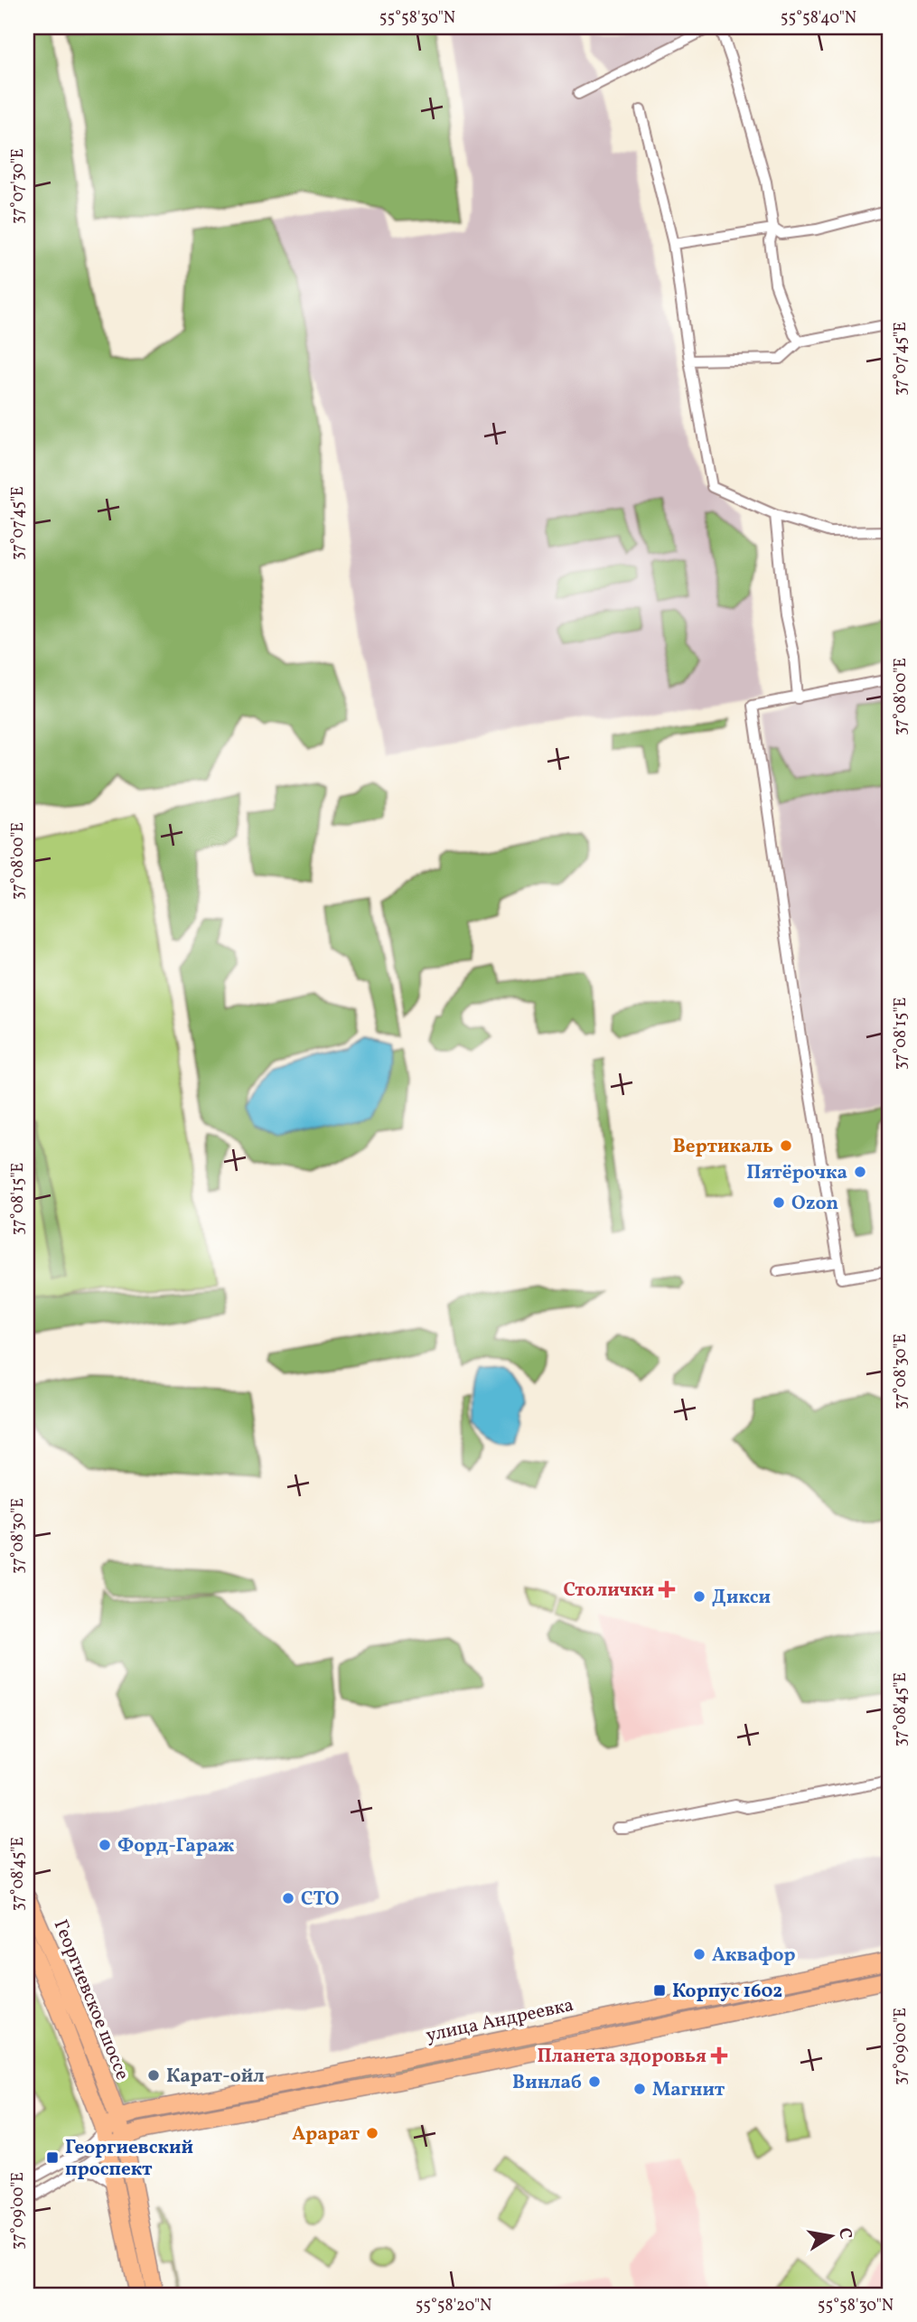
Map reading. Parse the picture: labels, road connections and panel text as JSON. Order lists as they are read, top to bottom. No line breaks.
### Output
{"streets":{"main road":["Георгиевское шоссе","улица Андреевка"]},"crossings":[["Георгиевское шоссе","улица Андреевка"]],"places":{"other":["Вертикаль","Пятёрочка","Ozon","Дикси","Форд-Гараж","СТО","Аквафор","Карат-ойл","Винлаб","Магнит","Арарат"],"health":["Столички","Планета здоровья"],"transit":["Корпус 1602","Георгиевский проспект"]},"north":"right","coordinates":["55°58'30\"N","55°58'40\"N","37°07'30\"E","37°07'45\"E","37°08'00\"E","37°08'15\"E","37°08'30\"E","37°08'45\"E","37°09'00\"E","55°58'20\"N"]}
